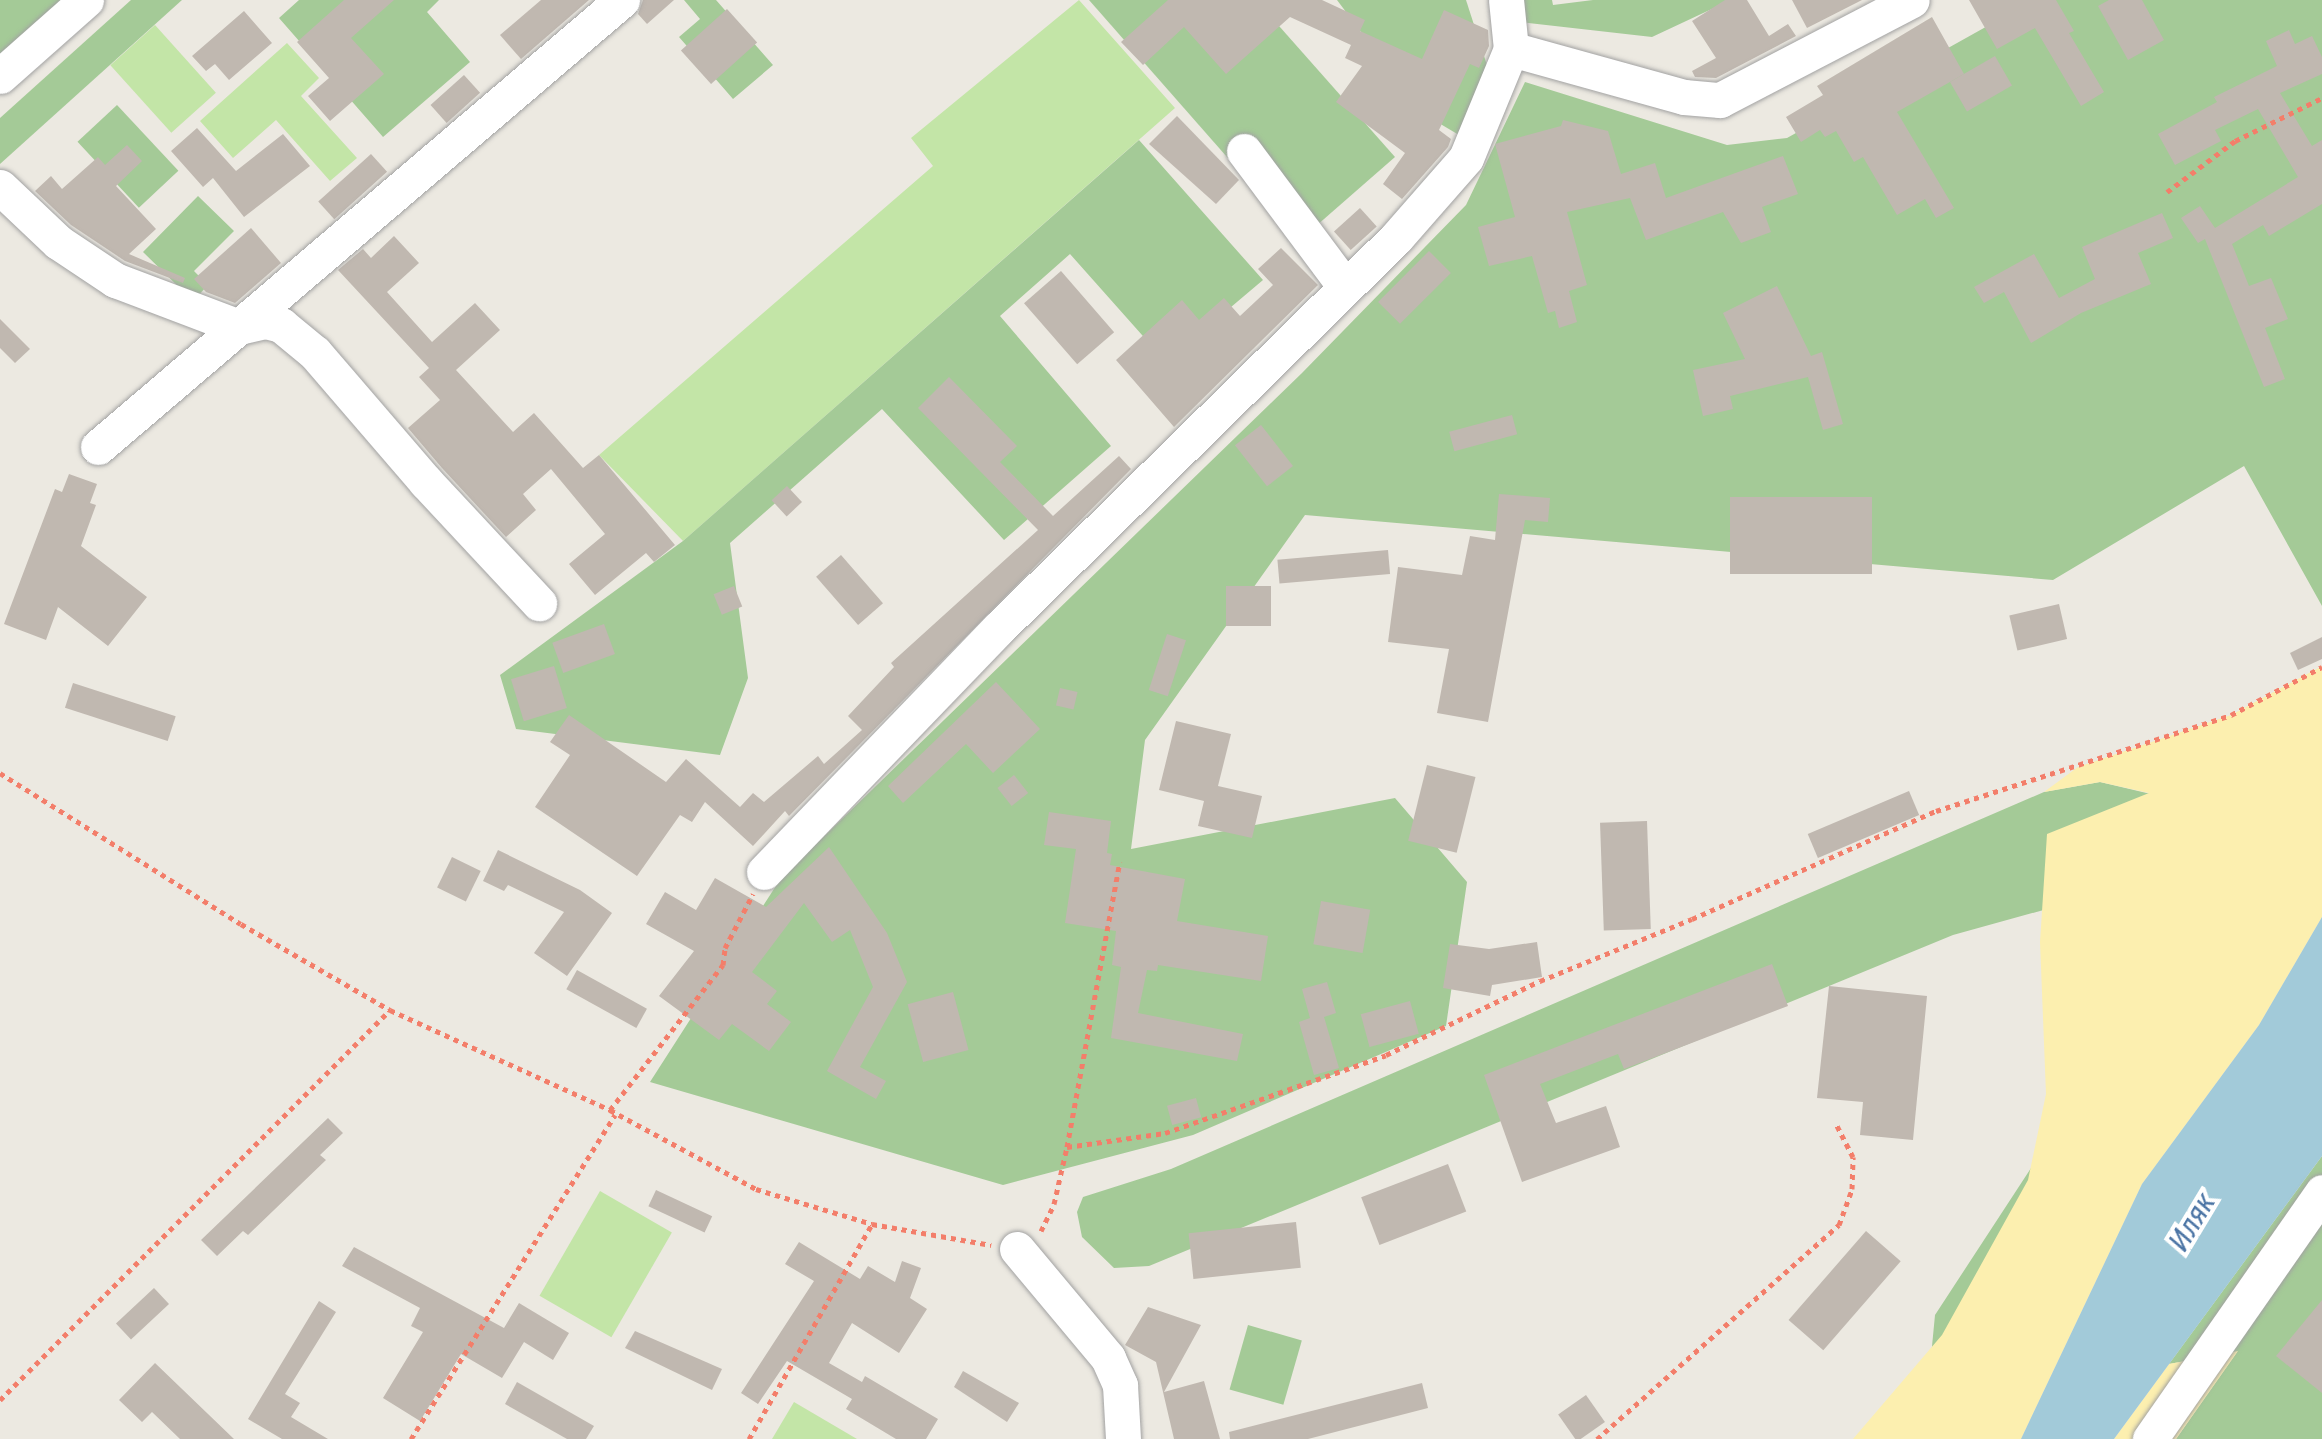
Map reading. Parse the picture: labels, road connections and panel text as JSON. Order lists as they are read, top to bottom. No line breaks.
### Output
{"water":["Иляк"]}
